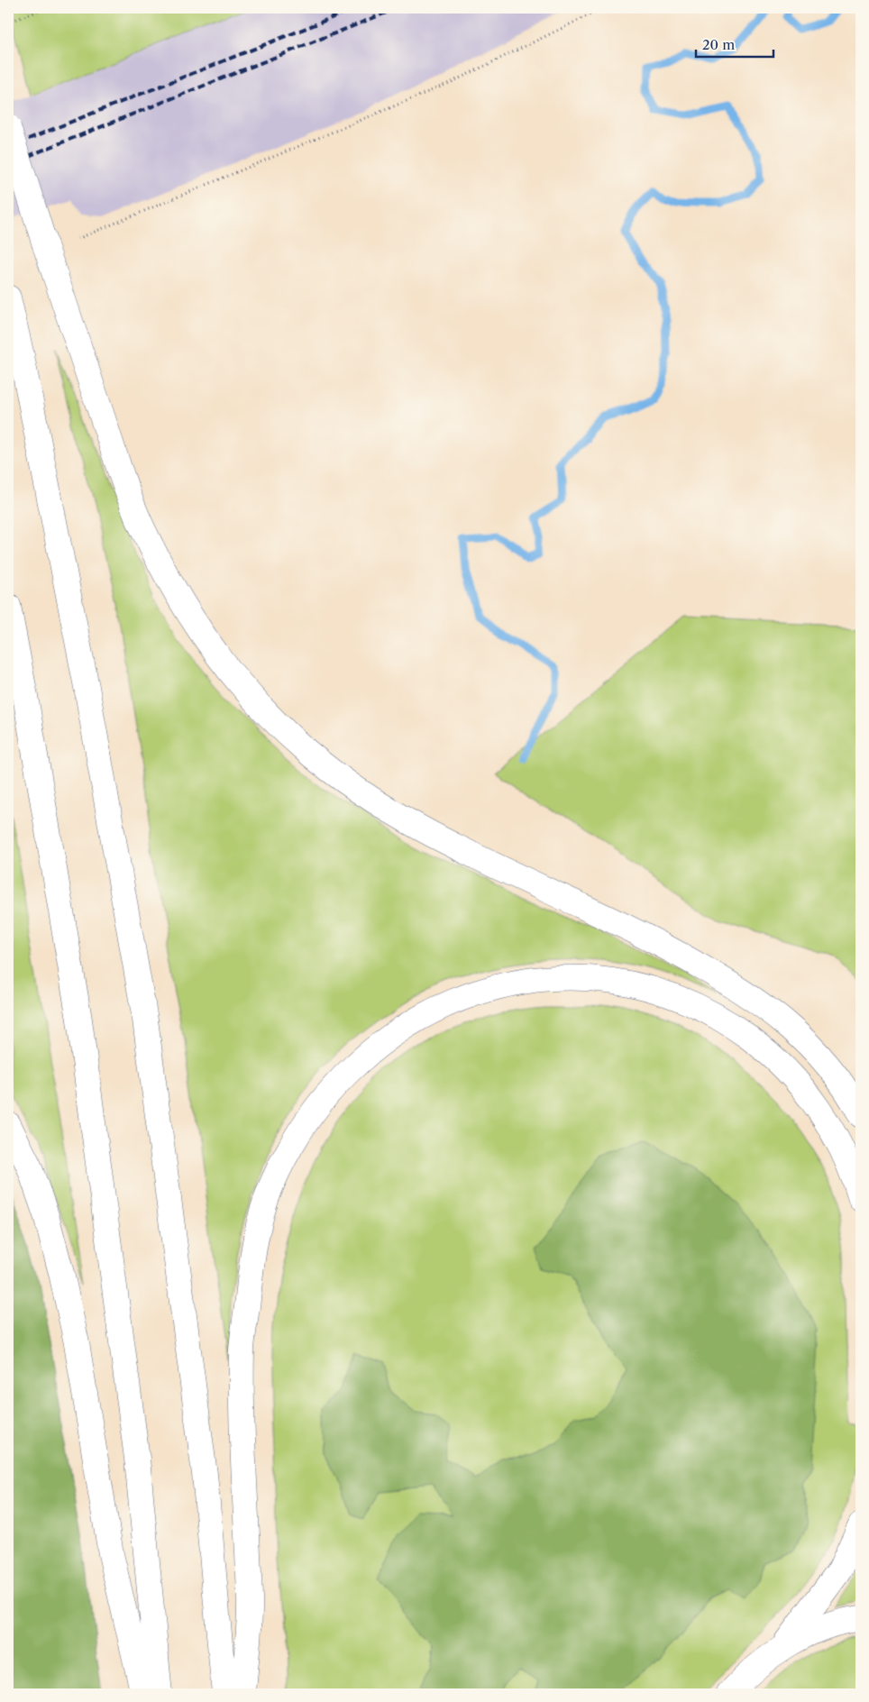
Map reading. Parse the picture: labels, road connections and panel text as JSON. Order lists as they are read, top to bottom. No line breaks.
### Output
{"scale_bar":"20 m"}
